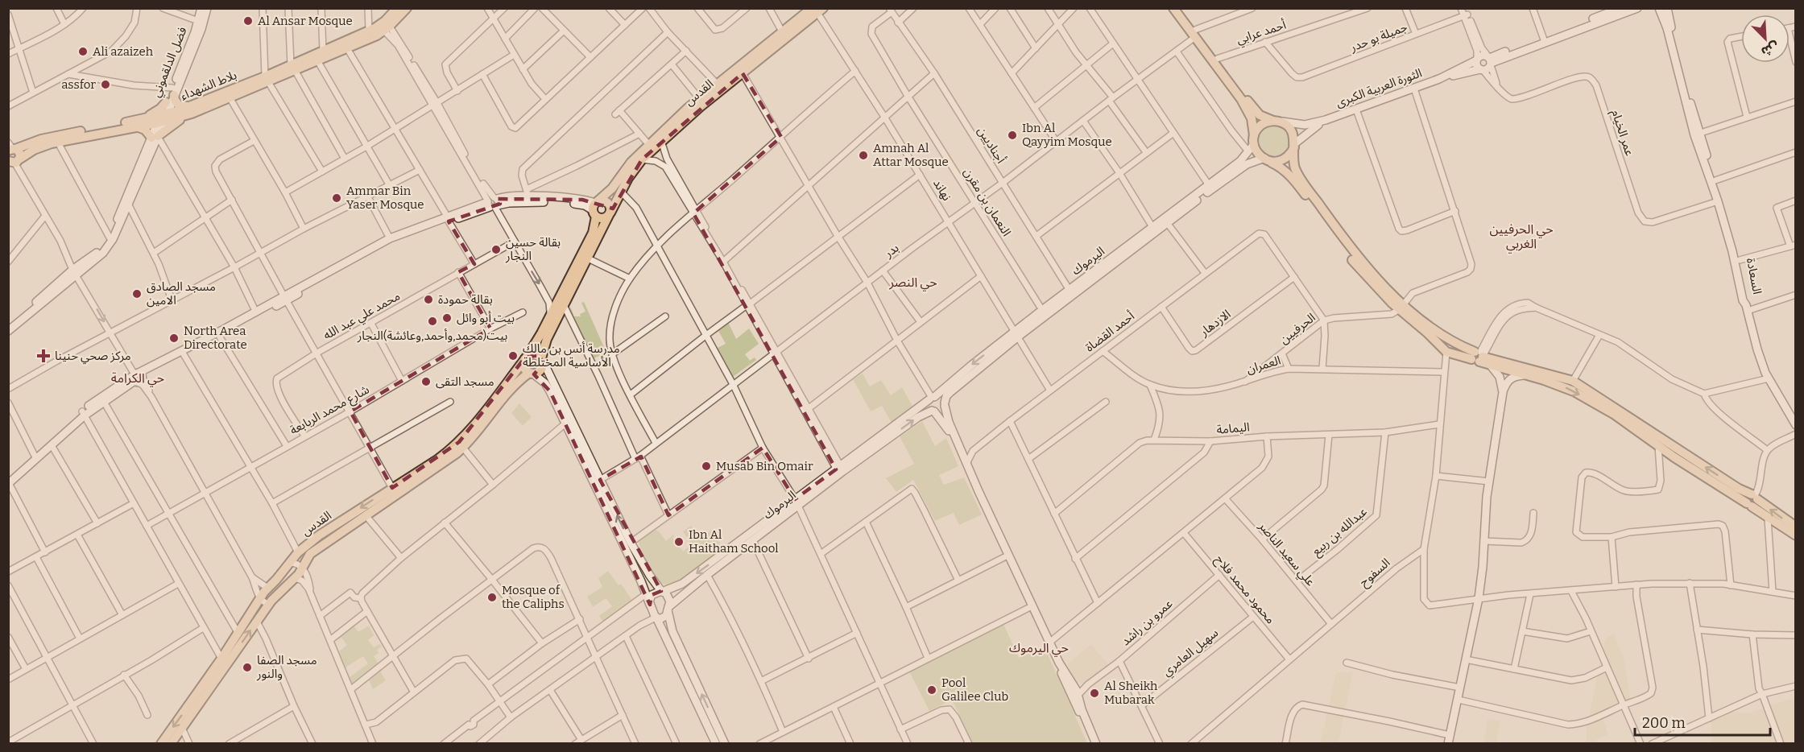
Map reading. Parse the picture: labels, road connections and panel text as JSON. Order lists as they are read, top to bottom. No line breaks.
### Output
{"streets":{"main road":["بلاط الشهداء","القدس"],"street":["أحمد عرابي","جميلة بو حدر","فضل الدلقموني","الثورة العربية الكبرى","عمر الخيام","أجناديين","نهاند","النعمان بن مقرن","بدر","اليرموك","السعادة","محمد علي عبد الله","الازدهار","الحرفيين","أحمد القضاة","العمران","شارع محمد الربابعة","اليمامة","عبدالله بن ربيع","علي سعيد الناصر","السفوح","محمود محمد فلاح","عمرو بن راشد","سهيل العامري"]},"crossings":[["أحمد عرابي","جميلة بو حدر"],["فضل الدلقموني","بلاط الشهداء"],["الثورة العربية الكبرى","عمر الخيام"],["الثورة العربية الكبرى","اليرموك"],["القدس","نهاند"],["عمر الخيام","السعادة"],["أجناديين","النعمان بن مقرن"],["أجناديين","بدر"],["أجناديين","اليرموك"],["نهاند","بدر"],["نهاند","اليرموك"],["نهاند","أحمد القضاة"],["النعمان بن مقرن","بدر"],["النعمان بن مقرن","اليرموك"],["محمد علي عبد الله","شارع محمد الربابعة"],["الازدهار","أحمد القضاة"],["الحرفيين","العمران"],["أحمد القضاة","العمران"],["اليمامة","عبدالله بن ربيع"],["عبدالله بن ربيع","علي سعيد الناصر"],["علي سعيد الناصر","السفوح"],["السفوح","محمود محمد فلاح"],["محمود محمد فلاح","عمرو بن راشد"],["محمود محمد فلاح","سهيل العامري"]],"districts":["حي الحرفيين الغربي","حي النصر","حي الكرامة","حي اليرموك"],"places":{"other":["Al Ansar Mosque","Ali azaizeh","assfor","Ibn Al Qayyim Mosque","Amnah Al Attar Mosque","Ammar Bin Yaser Mosque","بقالة حسين النجار","مسجد الصادق الامين","بقالة حمودة","بيت أبو وائل","بيت(محمد,وأحمد,وعائشة)النجار","North Area Directorate","مدرسة أنس بن مالك الأساسية المختلطة","مسجد التقى","Musab Bin Omair","Ibn Al Haitham School","Mosque of the Caliphs","مسجد الصفا والنور","Pool Galilee Club","Al Sheikh Mubarak"],"health":["مركز صحي حنينا"]},"scale_bar":"200 m","north":"bottom right"}
